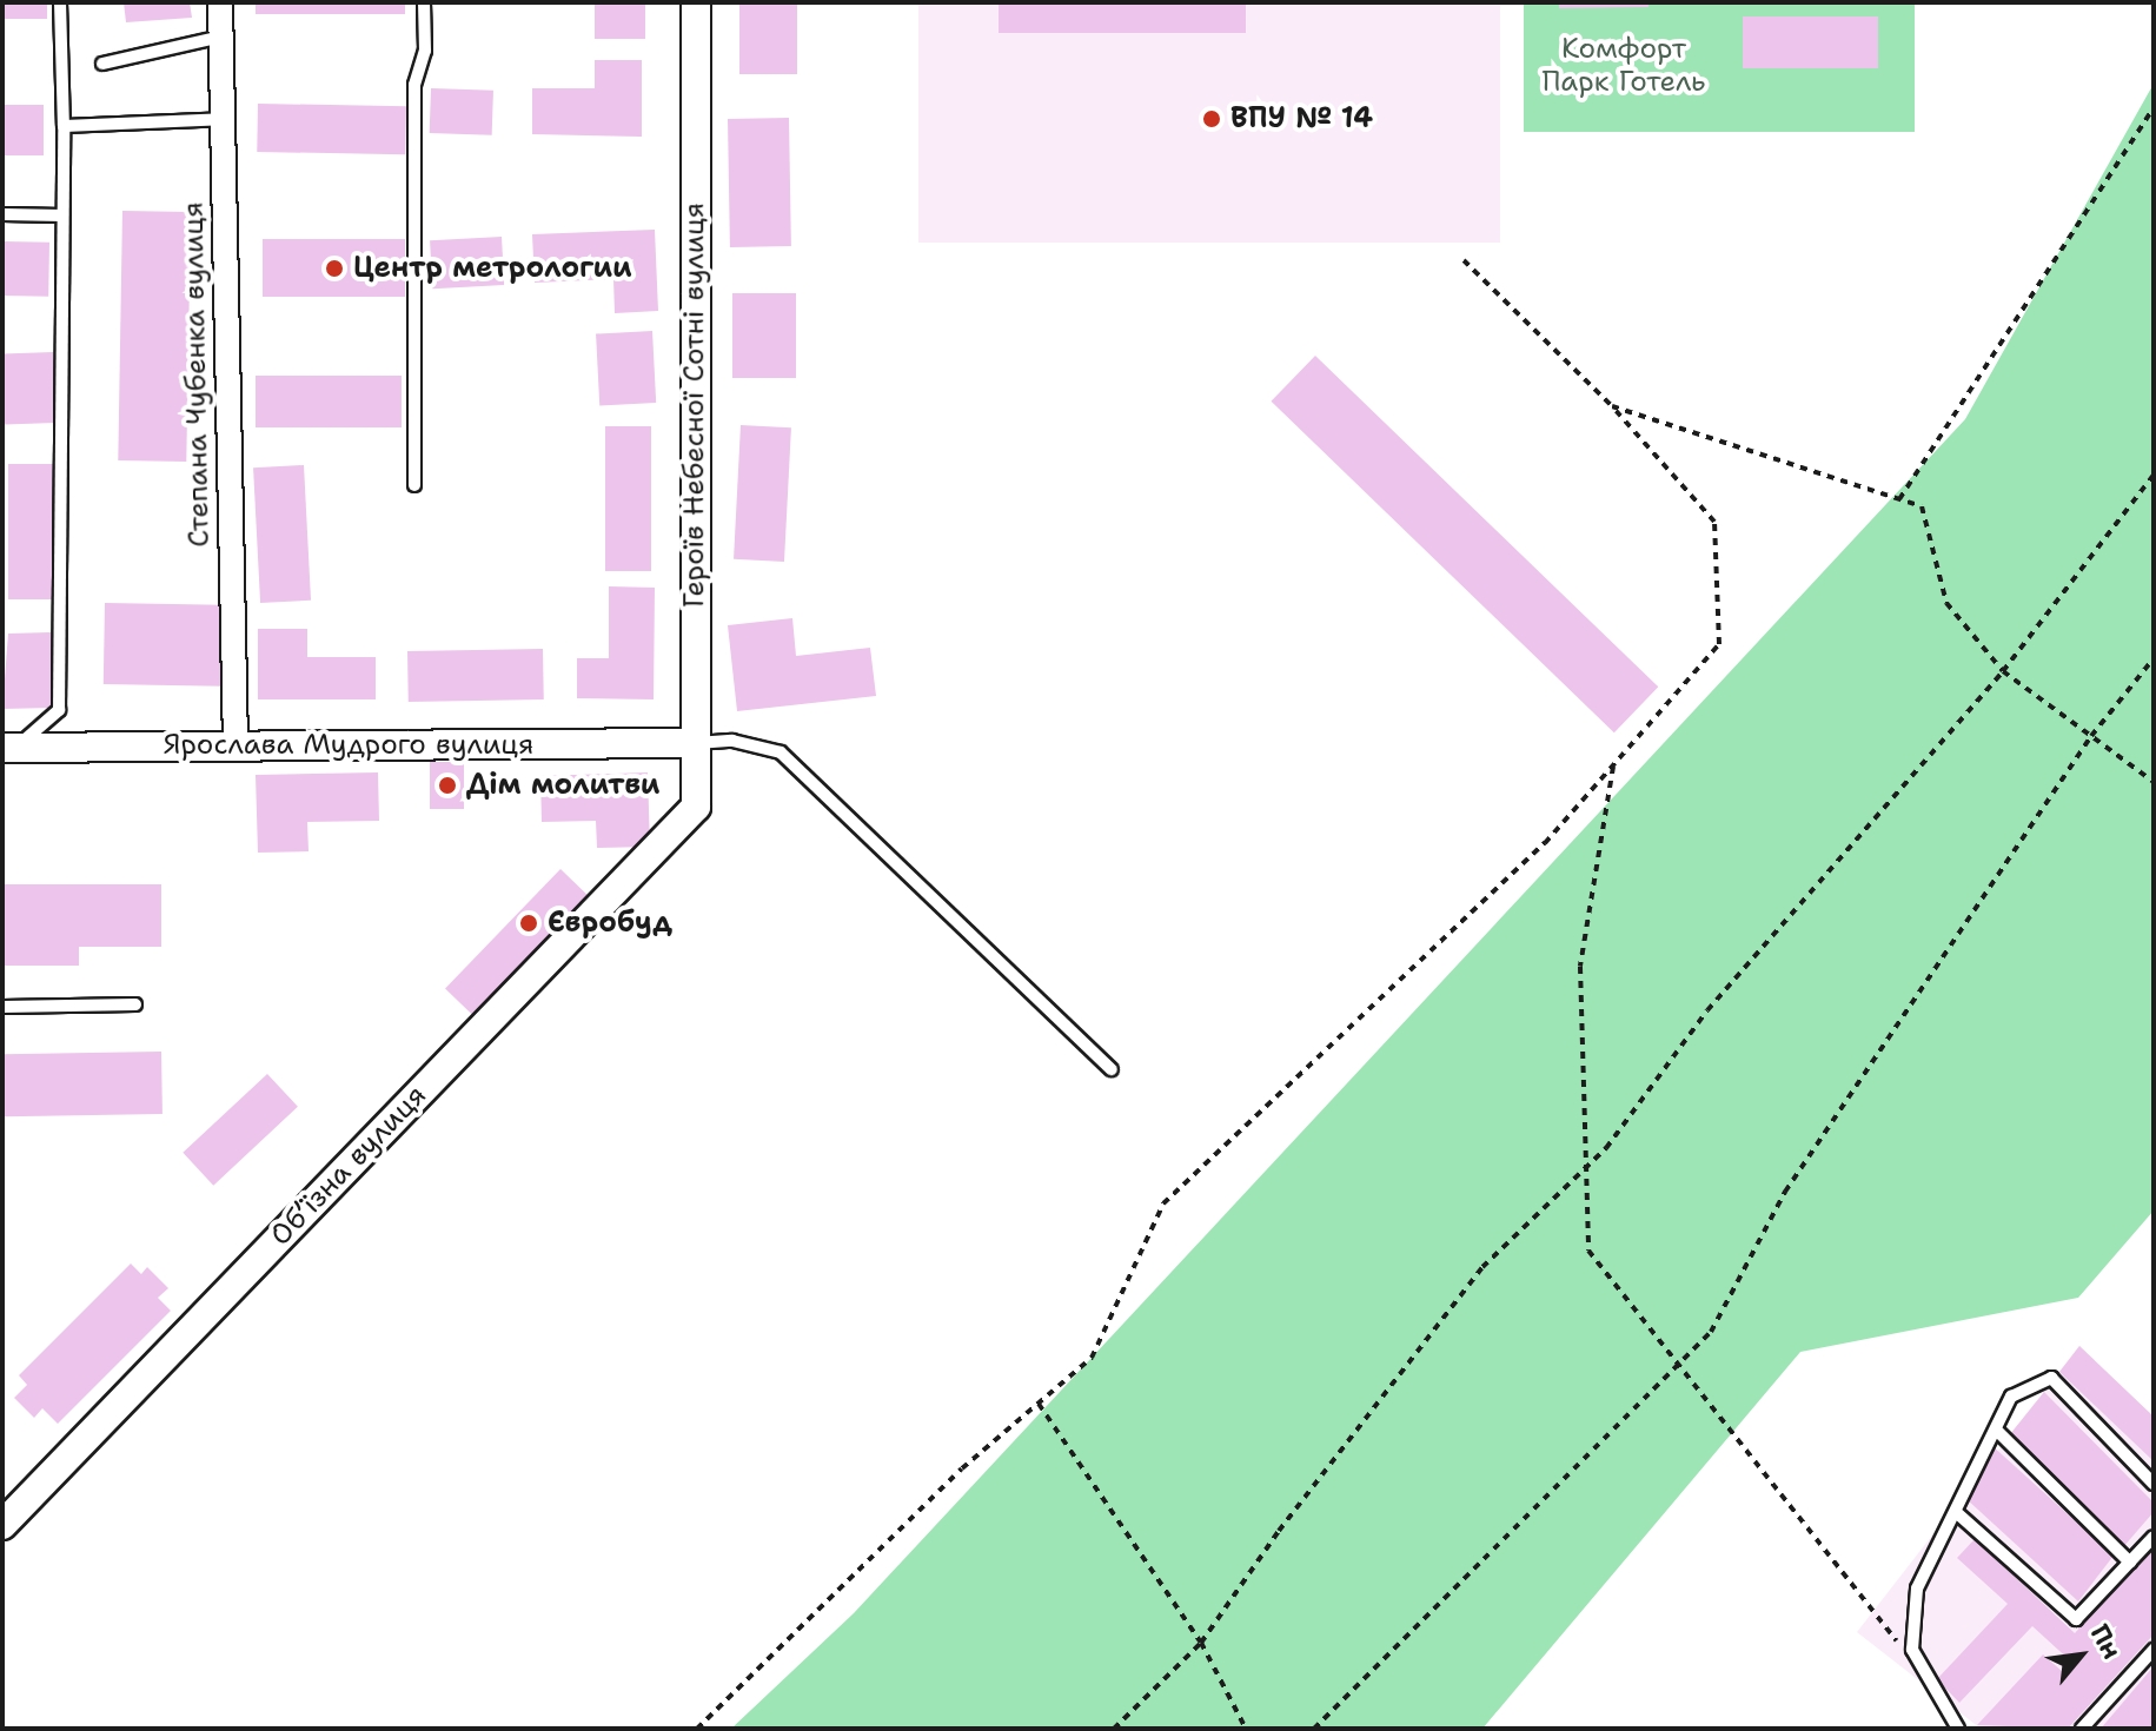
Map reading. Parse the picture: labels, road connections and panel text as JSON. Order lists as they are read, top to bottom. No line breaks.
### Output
{"streets":{"street":["Степана Чубенка вулиця","Героїв Небесної Сотні вулиця","Ярослава Мудрого вулиця","Об’їзна вулиця"]},"crossings":[["Степана Чубенка вулиця","Ярослава Мудрого вулиця"],["Героїв Небесної Сотні вулиця","Ярослава Мудрого вулиця"],["Героїв Небесної Сотні вулиця","Об’їзна вулиця"]],"parks":["Комфорт Парк Готель"],"places":["ВПУ № 14","Центр метрологии","Дім молитви","Євробуд"],"north":"top right"}
